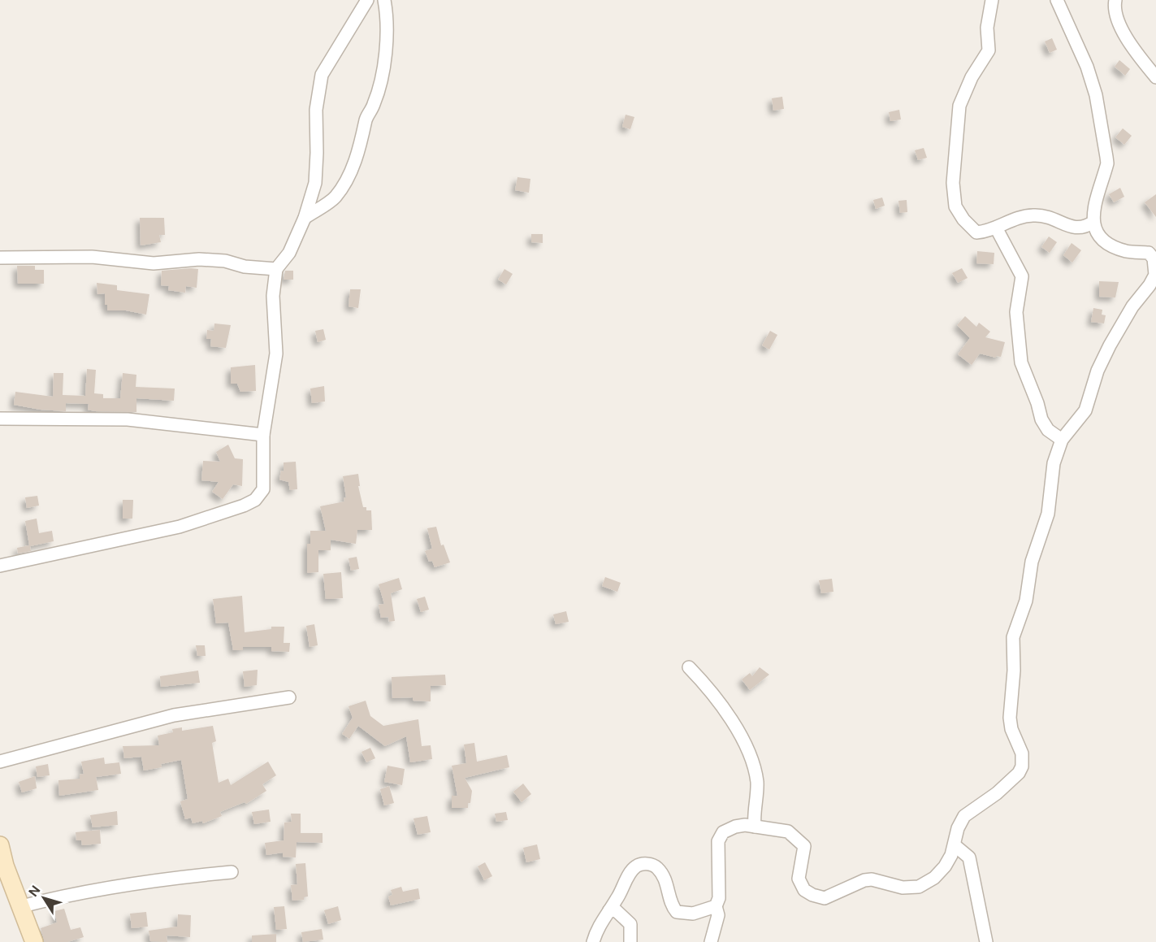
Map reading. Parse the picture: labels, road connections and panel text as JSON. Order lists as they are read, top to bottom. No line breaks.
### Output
{"north":"top left"}
